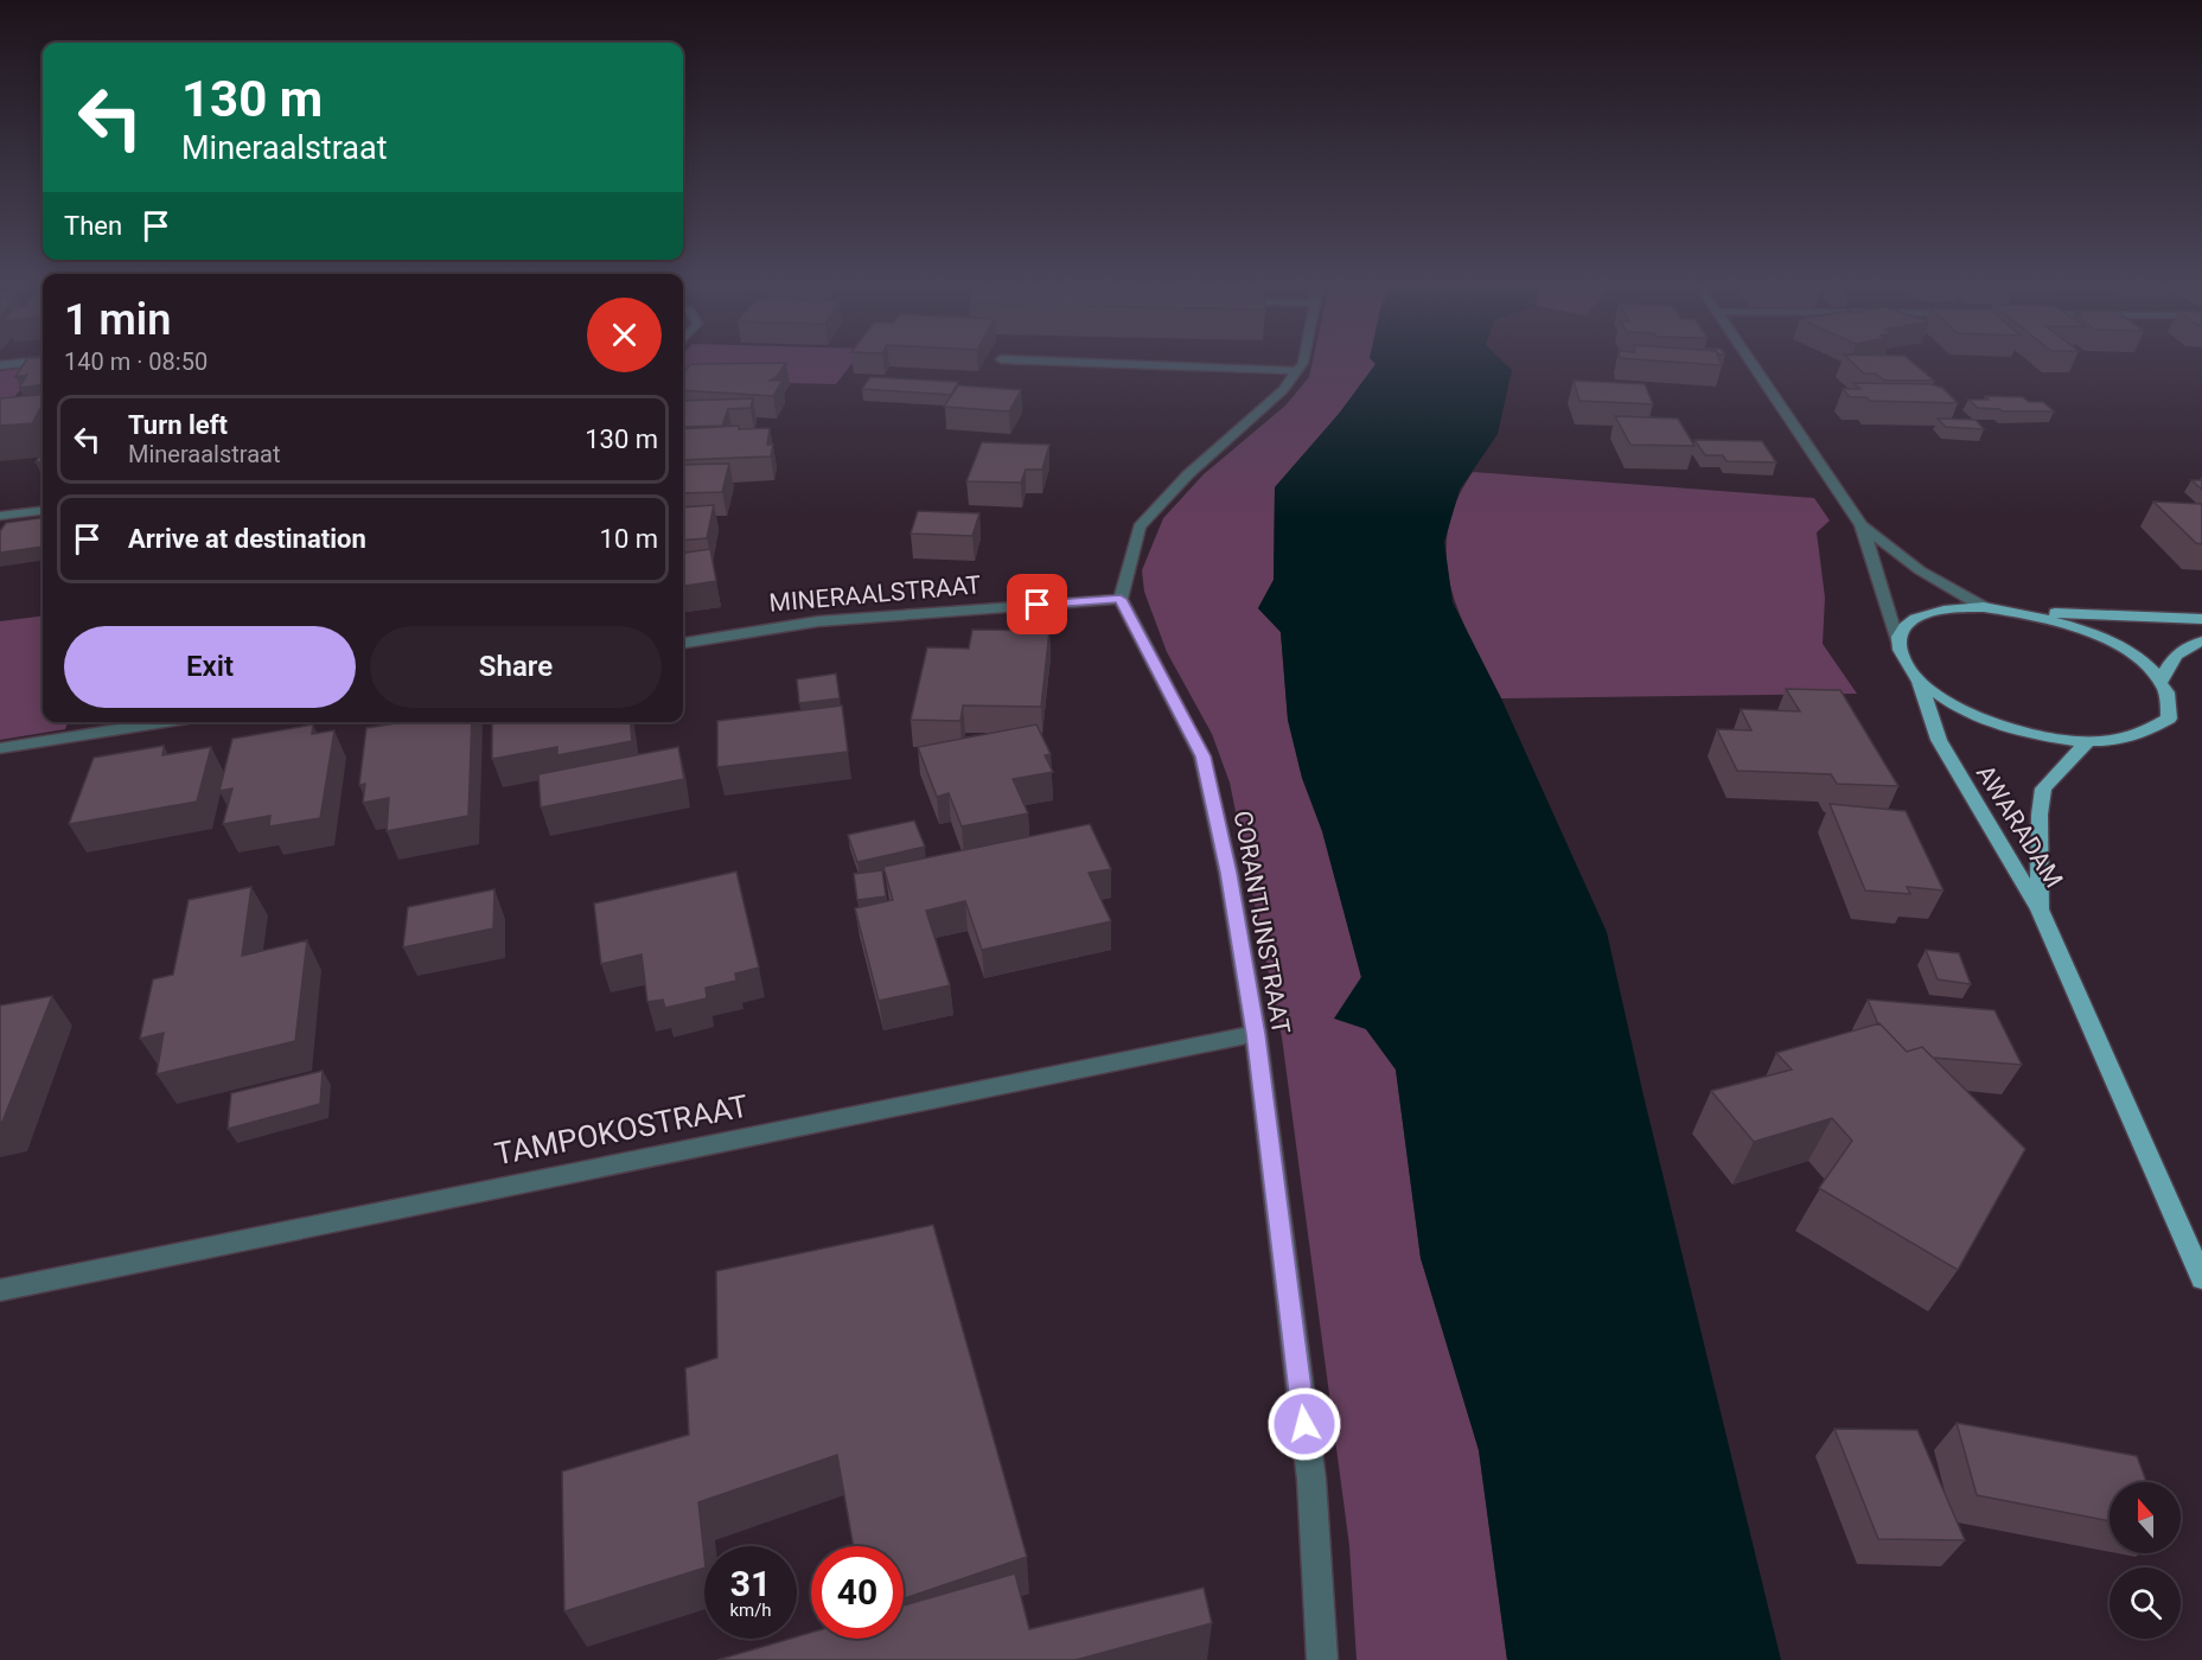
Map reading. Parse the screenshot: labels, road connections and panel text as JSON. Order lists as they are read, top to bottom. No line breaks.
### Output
{"streets":{"main road":["AWARADAM"],"street":["MINERAALSTRAAT","CORANTIJNSTRAAT","TAMPOKOSTRAAT"]},"crossings":[["MINERAALSTRAAT","CORANTIJNSTRAAT"],["CORANTIJNSTRAAT","TAMPOKOSTRAAT"]],"north":"top","page":{"turn":["130 m","Mineraalstraat"],"then":"Then","heading":["1 min","140 m · 08:50"],"list":[{"name":"Turn left","note":"Mineraalstraat","value":"130 m"},{"name":"Arrive at destination","value":"10 m"}],"buttons":["Exit","Share"],"speed":"31 km/h","limit":"40"}}
